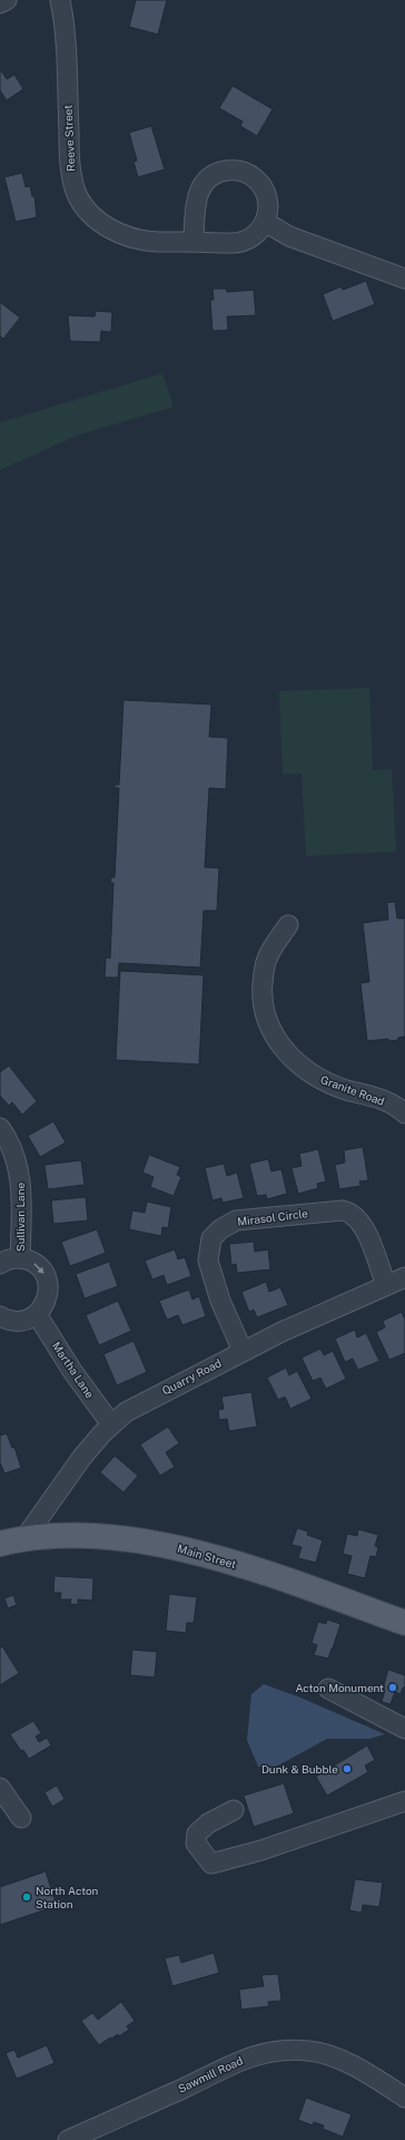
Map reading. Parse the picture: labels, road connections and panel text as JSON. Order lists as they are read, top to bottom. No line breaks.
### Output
{"streets":{"main road":["Main Street"],"street":["Reeve Street","Granite Road","Sullivan Lane","Mirasol Circle","Martha Lane","Quarry Road","Sawmill Road"]},"crossings":[["Mirasol Circle","Quarry Road"],["Martha Lane","Quarry Road"],["Quarry Road","Main Street"]],"places":["Acton Monument","Dunk & Bubble","North Acton Station"]}
